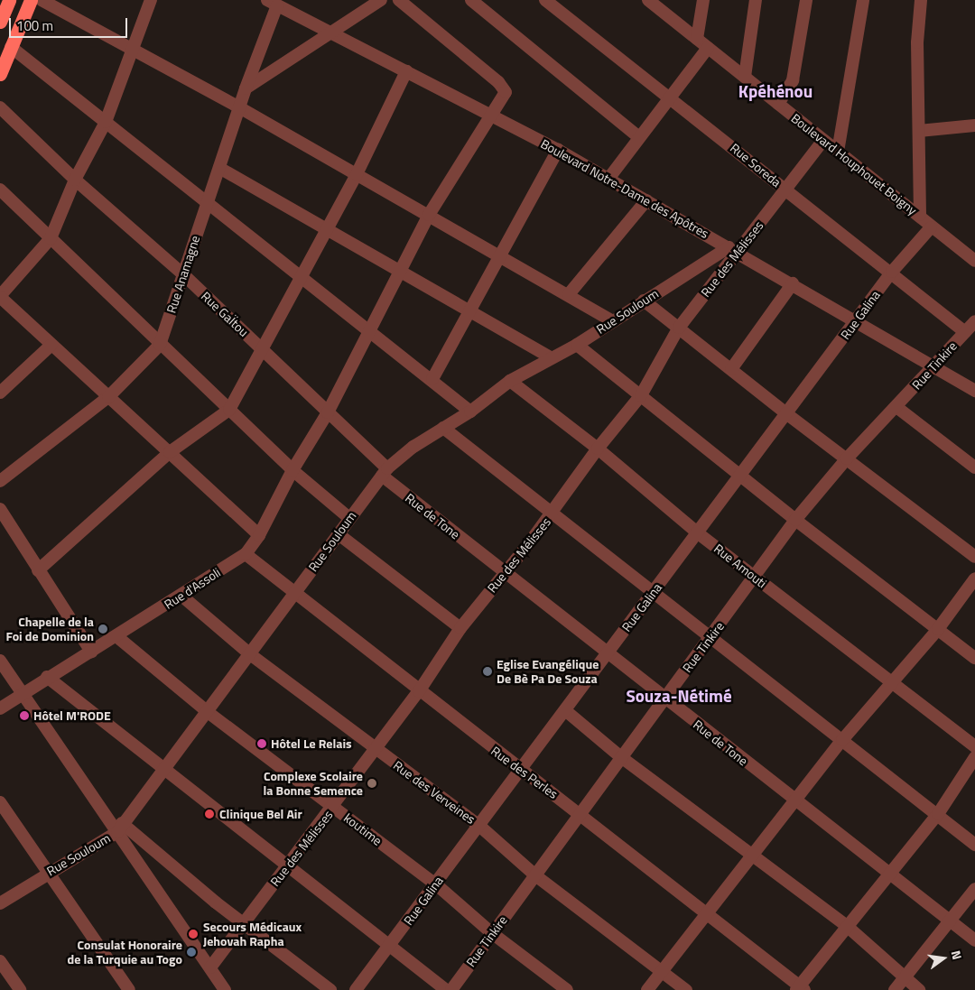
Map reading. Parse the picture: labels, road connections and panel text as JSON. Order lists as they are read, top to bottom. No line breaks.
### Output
{"streets":{"street":["Boulevard Houphouet Boigny","Rue Soreda","Boulevard Notre-Dame des Apôtres","Rue des Mélisses","Rue Anamagne","Rue Souloum","Rue GaÏtou","Rue Galina","Rue Tinkire","Rue de Tone","Rue Amouti","Rue d'Assoli","Rue des Perles","Rue des Verveines","koutime"]},"crossings":[["Boulevard Houphouet Boigny","Rue des Mélisses"],["Boulevard Houphouet Boigny","Rue Galina"],["Rue Soreda","Rue des Mélisses"],["Rue Soreda","Rue Galina"],["Rue Soreda","Rue Tinkire"],["Boulevard Notre-Dame des Apôtres","Rue des Mélisses"],["Boulevard Notre-Dame des Apôtres","Rue Anamagne"],["Boulevard Notre-Dame des Apôtres","Rue Souloum"],["Boulevard Notre-Dame des Apôtres","Rue Galina"],["Boulevard Notre-Dame des Apôtres","Rue Tinkire"],["Boulevard Notre-Dame des Apôtres","Rue d'Assoli"],["Rue des Mélisses","Rue Souloum"],["Rue des Mélisses","Rue de Tone"],["Rue des Mélisses","Rue Amouti"],["Rue des Mélisses","Rue des Perles"],["Rue des Mélisses","Rue des Verveines"],["Rue des Mélisses","koutime"],["Rue Anamagne","Rue GaÏtou"],["Rue Souloum","Rue GaÏtou"],["Rue Souloum","Rue de Tone"],["Rue Souloum","Rue Amouti"],["Rue Souloum","Rue des Perles"],["Rue Souloum","Rue des Verveines"],["Rue Souloum","koutime"],["Rue GaÏtou","Rue de Tone"],["Rue GaÏtou","Rue d'Assoli"],["Rue Galina","Rue de Tone"],["Rue Galina","Rue Amouti"],["Rue Galina","Rue des Perles"],["Rue Galina","Rue des Verveines"],["Rue Galina","koutime"],["Rue Tinkire","Rue de Tone"],["Rue Tinkire","Rue Amouti"],["Rue Tinkire","Rue des Perles"],["Rue Tinkire","Rue des Verveines"],["Rue Tinkire","koutime"],["Rue d'Assoli","Rue des Perles"],["Rue d'Assoli","Rue des Verveines"],["Rue d'Assoli","koutime"]],"districts":["Kpéhénou","Souza-Nétimé"],"places":["Chapelle de la Foi de Dominion","Eglise Evangélique De Bè Pa De Souza","Hôtel M'RODE","Hôtel Le Relais","Complexe Scolaire la Bonne Semence","Clinique Bel Air","Secours Médicaux Jehovah Rapha","Consulat Honoraire de la Turquie au Togo"],"scale_bar":"100 m","north":"right"}
